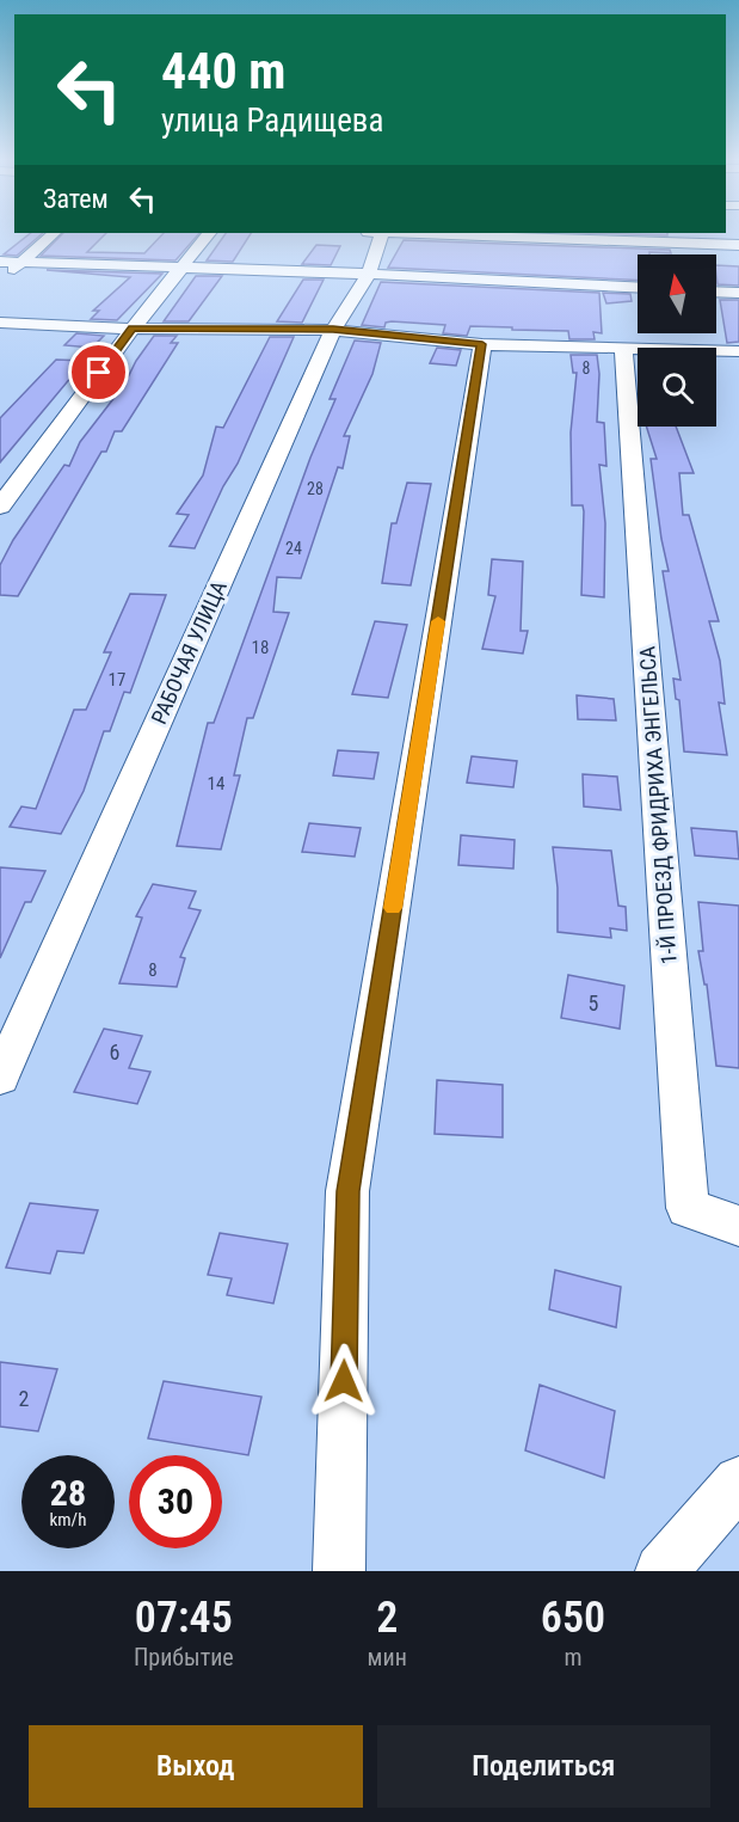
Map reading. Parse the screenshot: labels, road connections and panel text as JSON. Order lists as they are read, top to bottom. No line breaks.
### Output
{"streets":{"street":["РАБОЧАЯ УЛИЦА","1-Й ПРОЕЗД ФРИДРИХА ЭНГЕЛЬСА"]},"house_numbers":["8","28","24","18","17","14","8","5","6","2"],"north":"top","page":{"turn":["440 m","улица Радищева"],"then":"Затем","speed":"28 km/h","limit":"30","eta":["07:45","Прибытие","2","мин","650","m"],"buttons":["Выход","Поделиться"]}}
